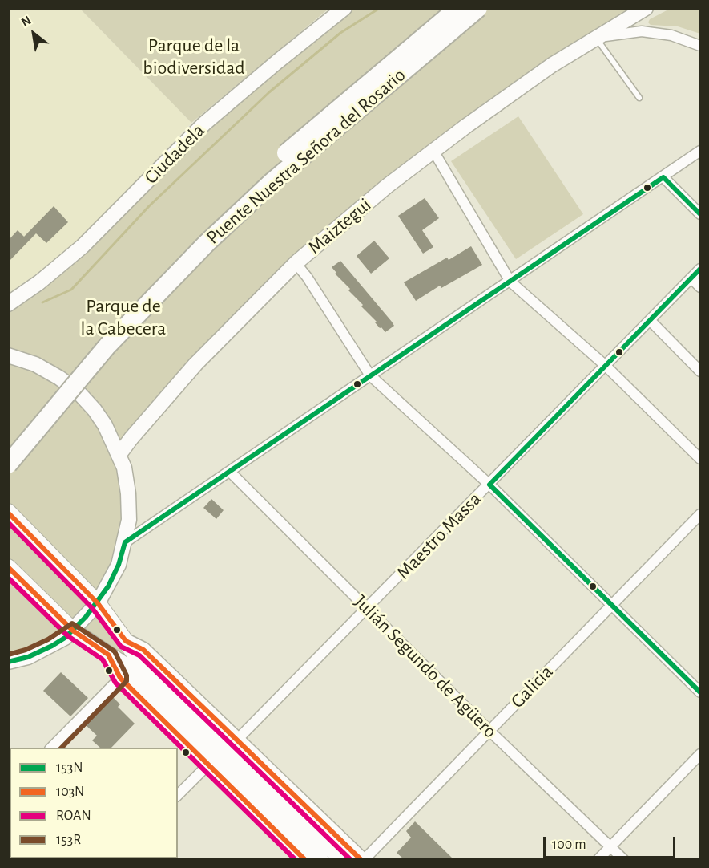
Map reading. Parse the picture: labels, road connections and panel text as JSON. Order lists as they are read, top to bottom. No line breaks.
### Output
{"streets":{"highway":["Puente Nuestra Señora del Rosario"],"main road":["Ciudadela","Maiztegui"],"street":["Maestro Massa","Julián Segundo de Agüero","Galicia"]},"crossings":[["Maestro Massa","Julián Segundo de Agüero"],["Julián Segundo de Agüero","Galicia"]],"parks":["Parque de la biodiversidad","Parque de la Cabecera"],"lines":["transit line 153N","transit line 103N","transit line ROAN","transit line 153R"],"legend":["153N","103N","ROAN","153R"],"scale_bar":"100 m","north":"top left"}
